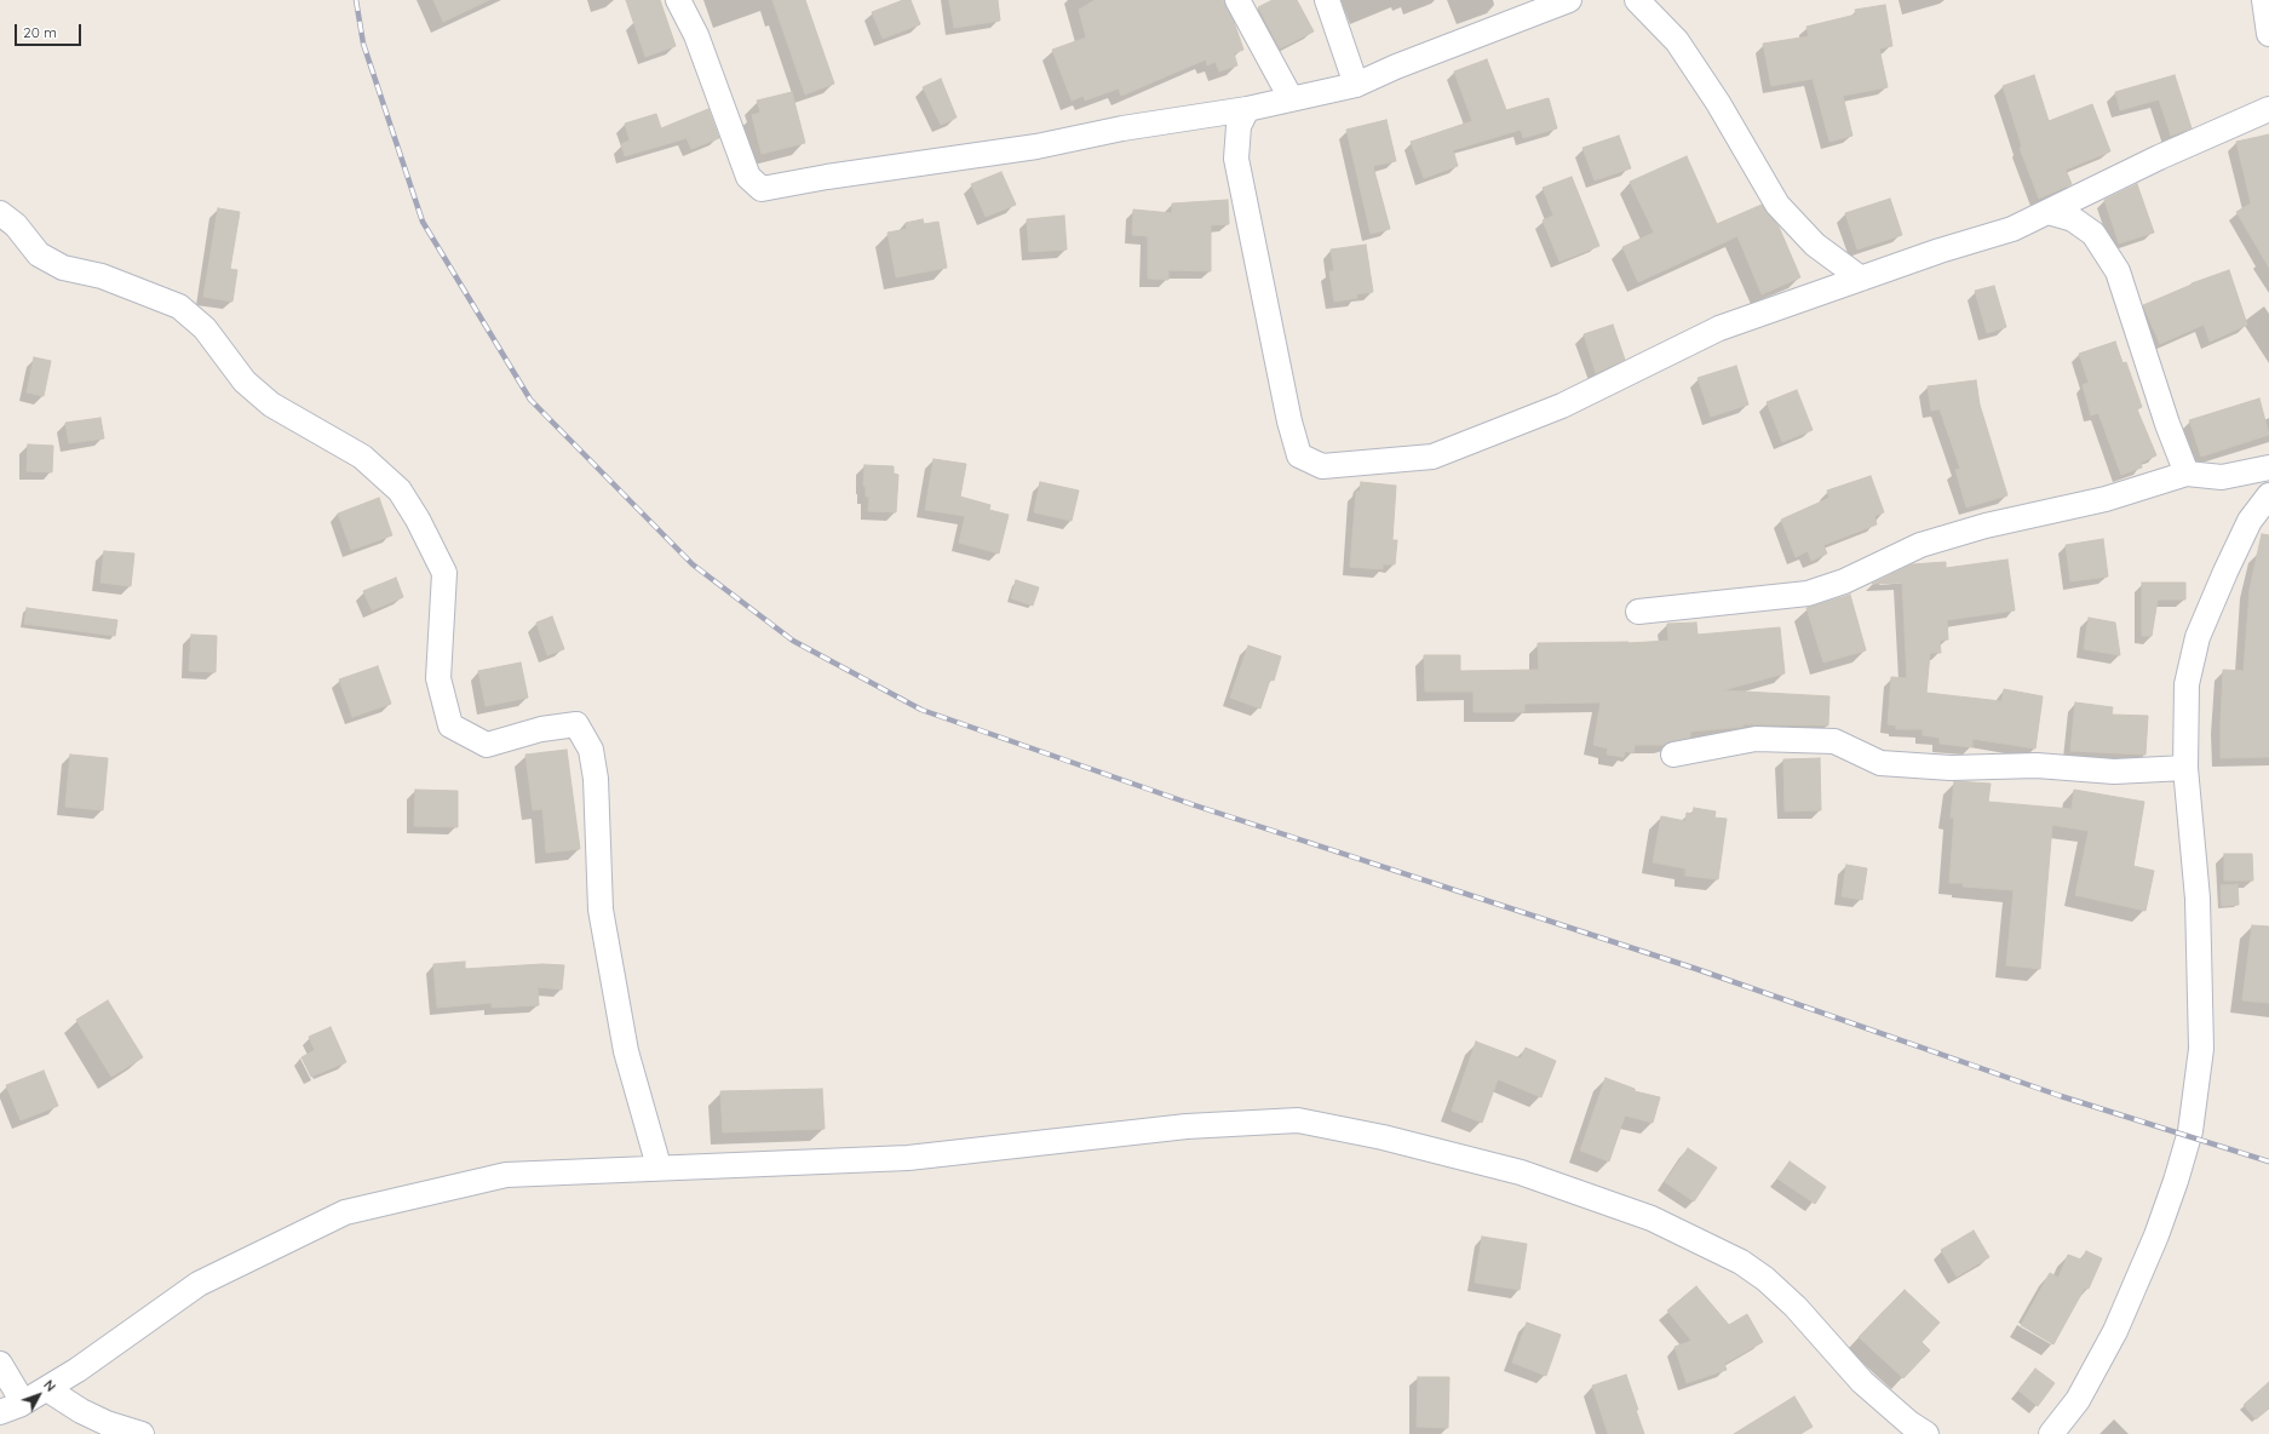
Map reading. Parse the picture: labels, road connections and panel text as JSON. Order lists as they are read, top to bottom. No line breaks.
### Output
{"scale_bar":"20 m","north":"top right"}
